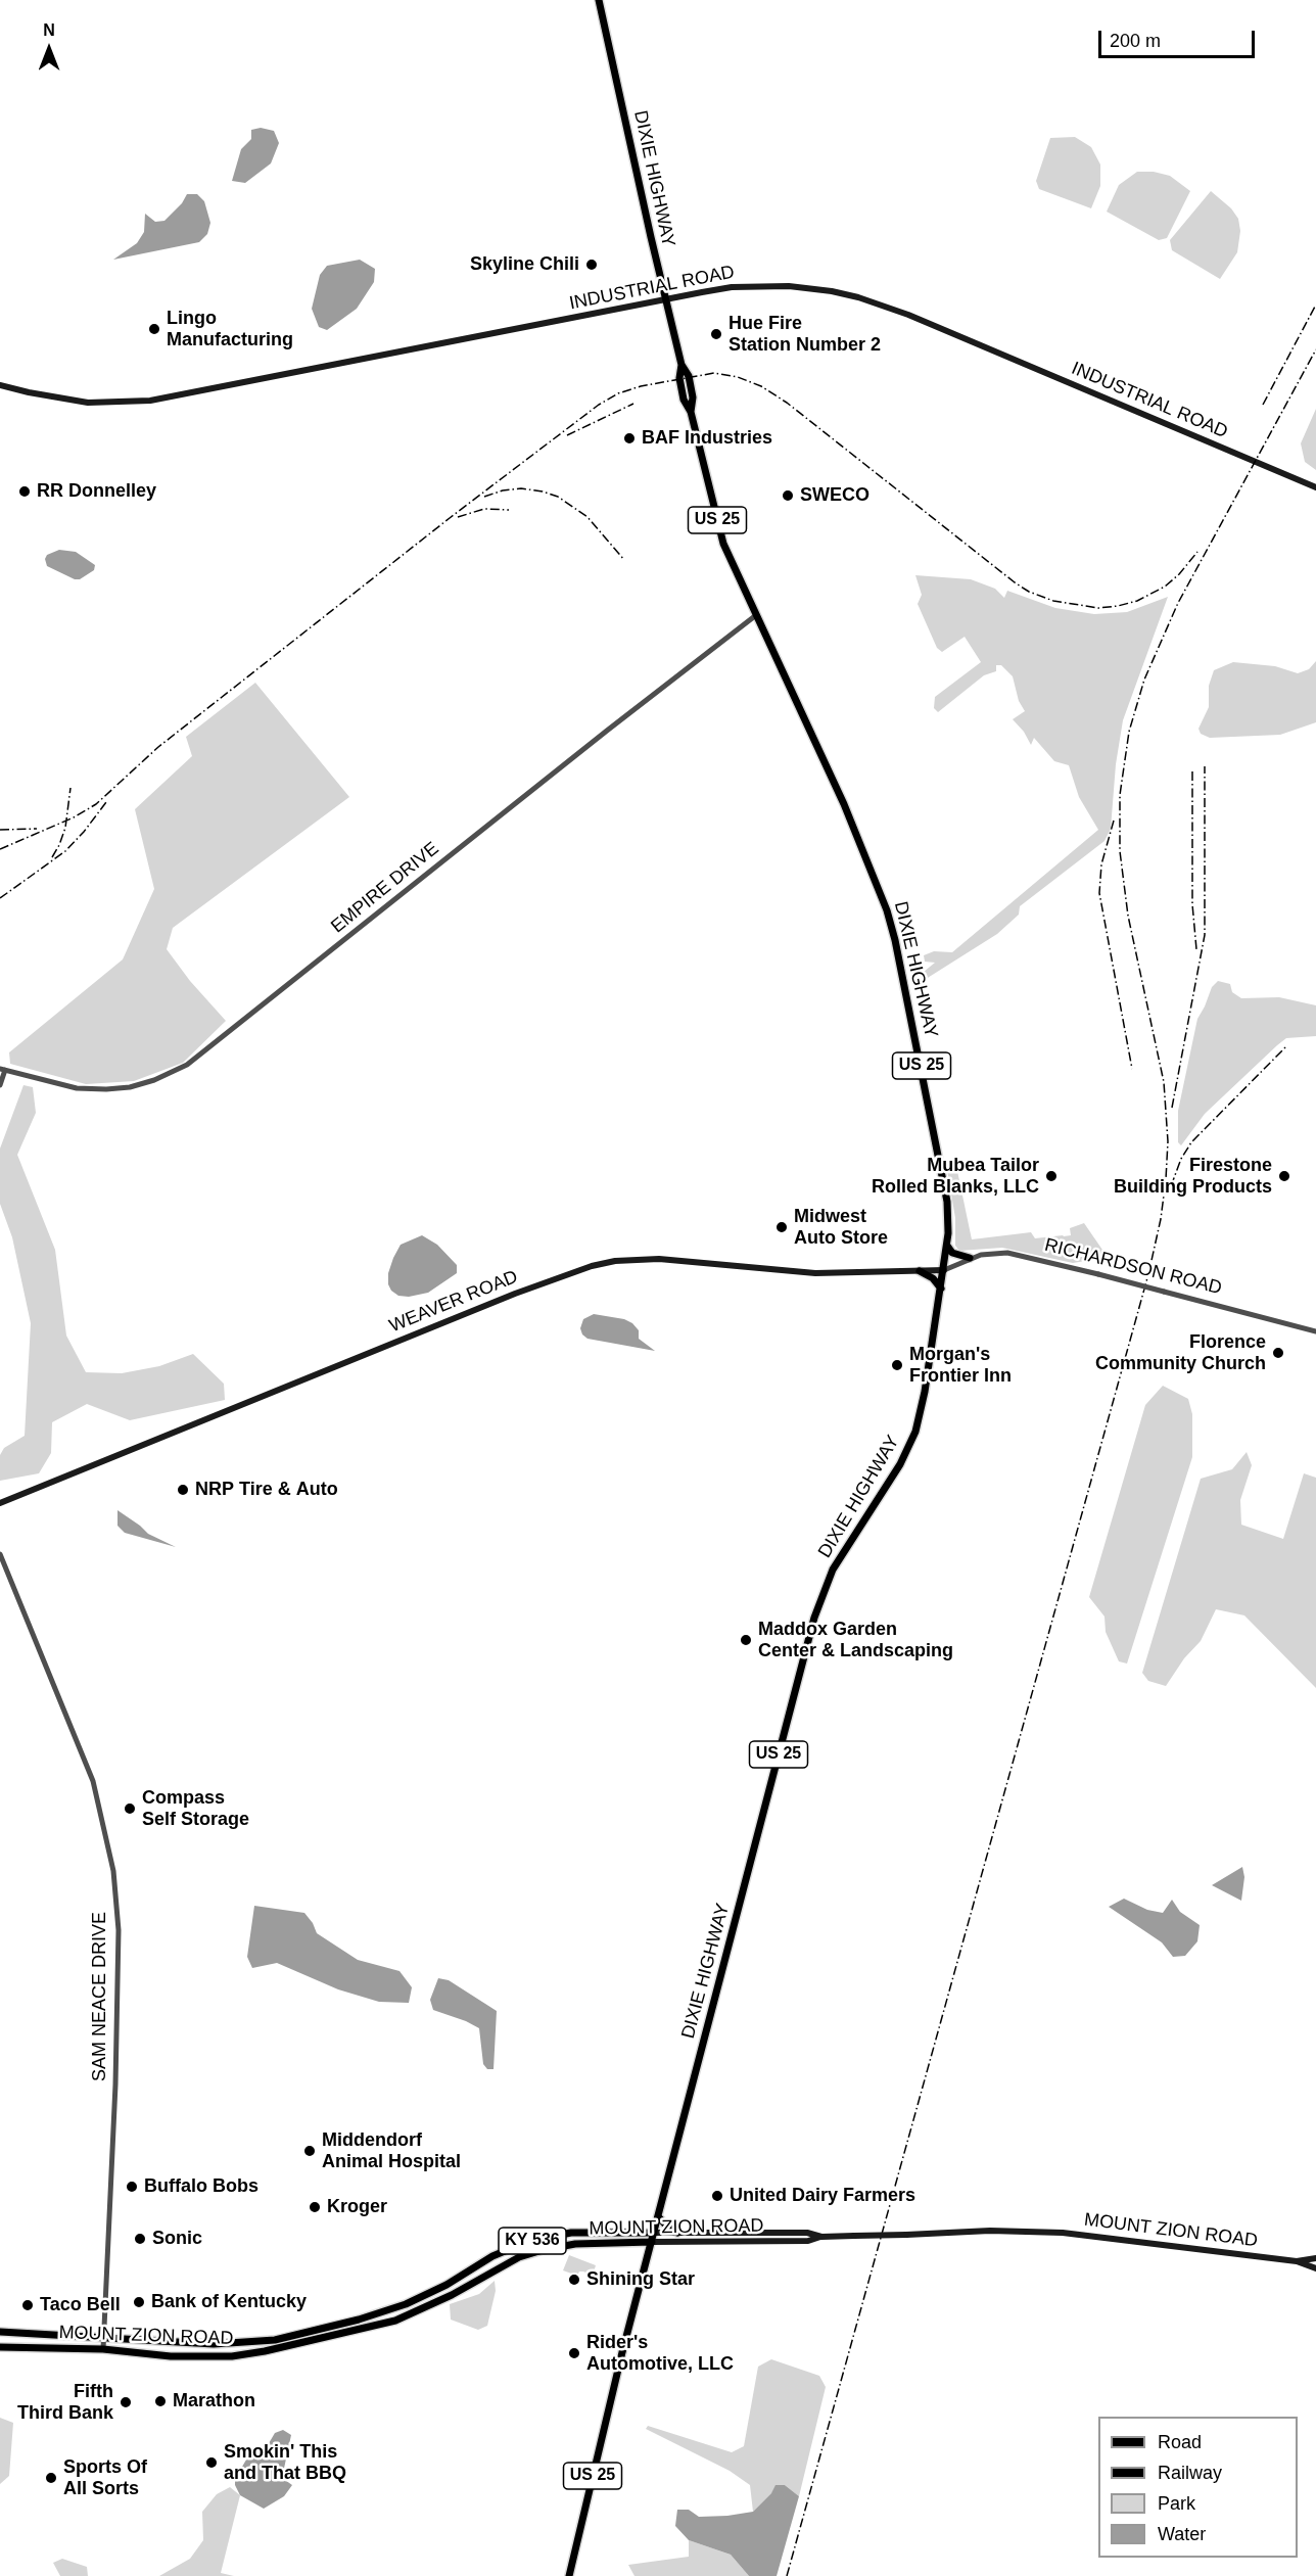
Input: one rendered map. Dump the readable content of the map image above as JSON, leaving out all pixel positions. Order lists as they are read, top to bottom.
{
  "streets": {
    "main road": [
      "DIXIE HIGHWAY",
      "INDUSTRIAL ROAD",
      "US 25",
      "WEAVER ROAD",
      "MOUNT ZION ROAD",
      "KY 536"
    ],
    "street": ["EMPIRE DRIVE", "RICHARDSON ROAD", "SAM NEACE DRIVE"]
  },
  "crossings": [
    ["DIXIE HIGHWAY", "INDUSTRIAL ROAD"],
    ["DIXIE HIGHWAY", "EMPIRE DRIVE"],
    ["DIXIE HIGHWAY", "RICHARDSON ROAD"],
    ["DIXIE HIGHWAY", "WEAVER ROAD"],
    ["DIXIE HIGHWAY", "MOUNT ZION ROAD"],
    ["RICHARDSON ROAD", "WEAVER ROAD"],
    ["SAM NEACE DRIVE", "MOUNT ZION ROAD"],
    ["SAM NEACE DRIVE", "KY 536"],
    ["MOUNT ZION ROAD", "KY 536"]
  ],
  "places": [
    "Skyline Chili",
    "Lingo Manufacturing",
    "Hue Fire Station Number 2",
    "BAF Industries",
    "RR Donnelley",
    "SWECO",
    "Mubea Tailor Rolled Blanks, LLC",
    "Firestone Building Products",
    "Midwest Auto Store",
    "Florence Community Church",
    "Morgan's Frontier Inn",
    "NRP Tire & Auto",
    "Maddox Garden Center & Landscaping",
    "Compass Self Storage",
    "Middendorf Animal Hospital",
    "Buffalo Bobs",
    "United Dairy Farmers",
    "Kroger",
    "Sonic",
    "Shining Star",
    "Bank of Kentucky",
    "Taco Bell",
    "Rider's Automotive, LLC",
    "Marathon",
    "Fifth Third Bank",
    "Smokin' This and That BBQ",
    "Sports Of All Sorts"
  ],
  "legend": [
    "Road",
    "Railway",
    "Park",
    "Water"
  ],
  "scale_bar": "200 m",
  "north": "top"
}
